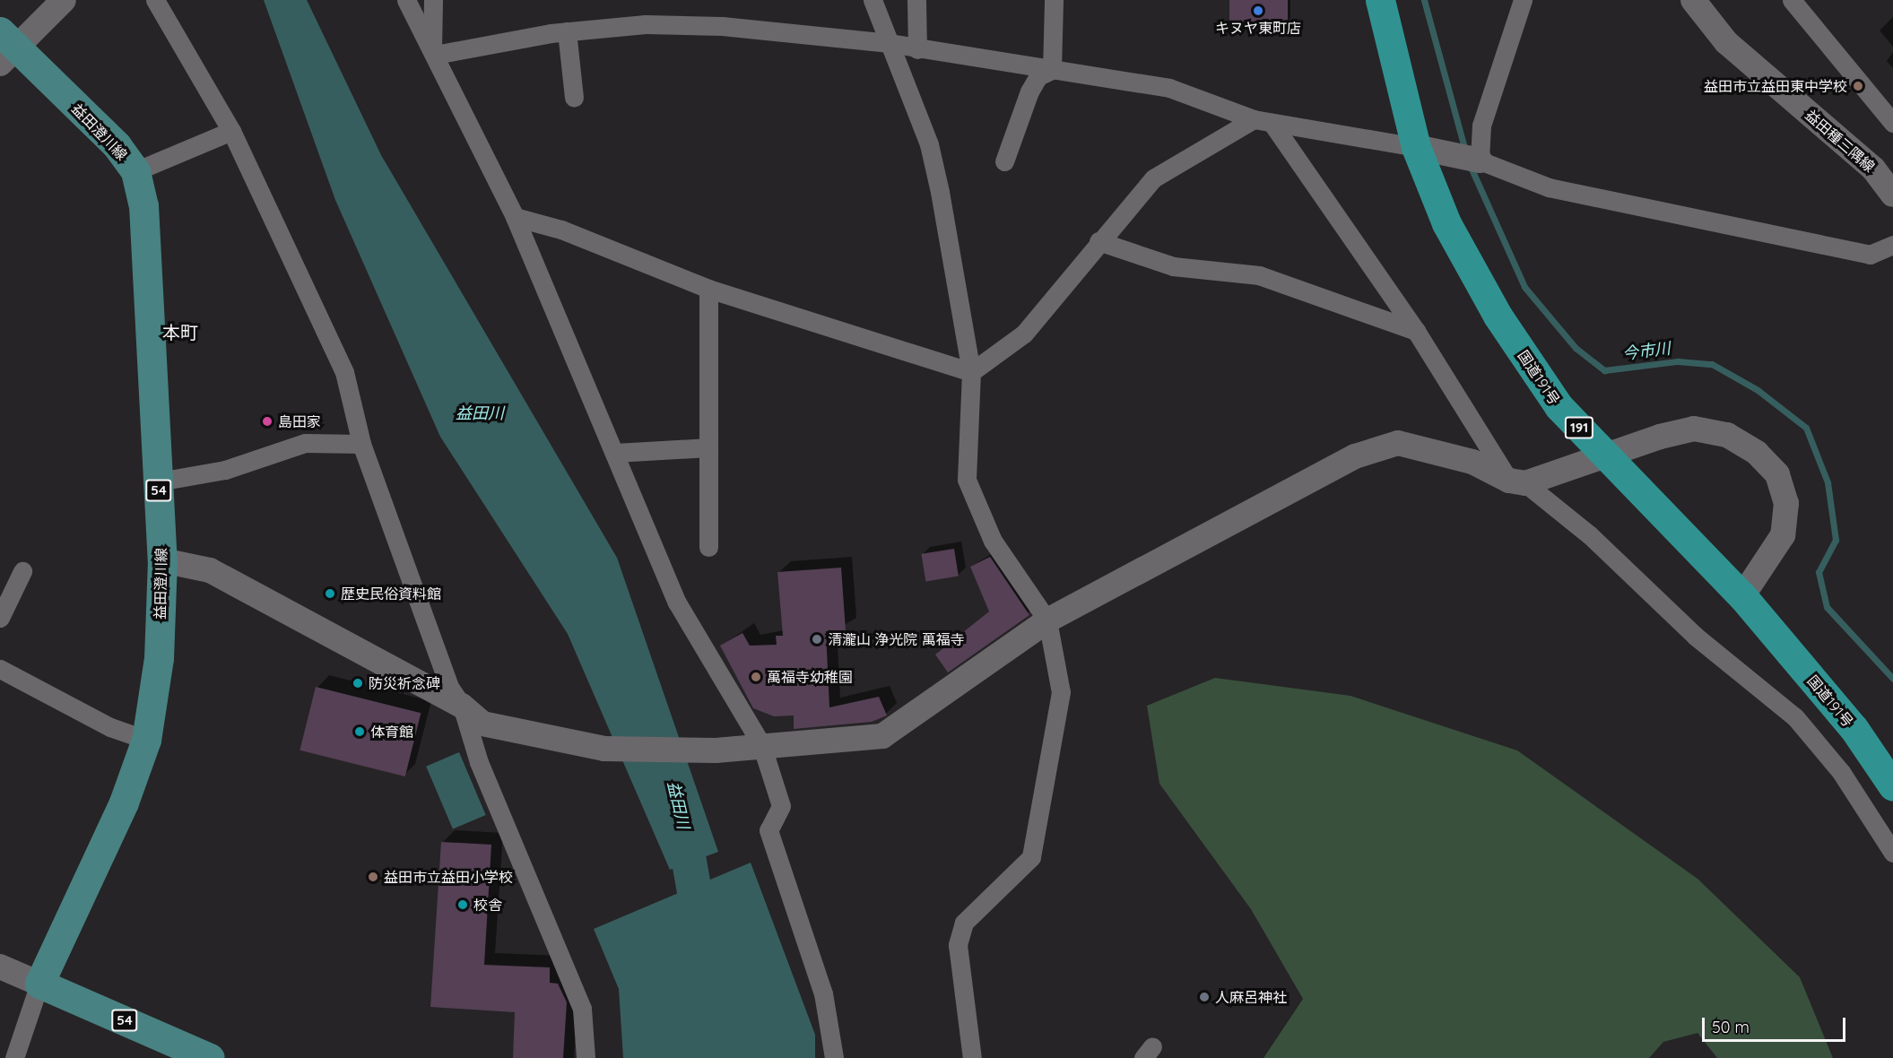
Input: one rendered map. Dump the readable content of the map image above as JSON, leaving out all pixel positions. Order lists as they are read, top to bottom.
{
  "streets": {
    "highway": ["国道191号", "191"],
    "main road": ["益田澄川線", "54"],
    "street": ["益田種三隅線"]
  },
  "crossings": [
    ["益田澄川線", "54"]
  ],
  "districts": ["本町"],
  "water": ["今市川", "益田川"],
  "places": [
    "キヌヤ東町店",
    "益田市立益田東中学校",
    "島田家",
    "歴史民俗資料館",
    "清瀧山 浄光院 萬福寺",
    "萬福寺幼稚園",
    "防災祈念碑",
    "体育館",
    "益田市立益田小学校",
    "校舎",
    "人麻呂神社"
  ],
  "scale_bar": "50 m"
}
